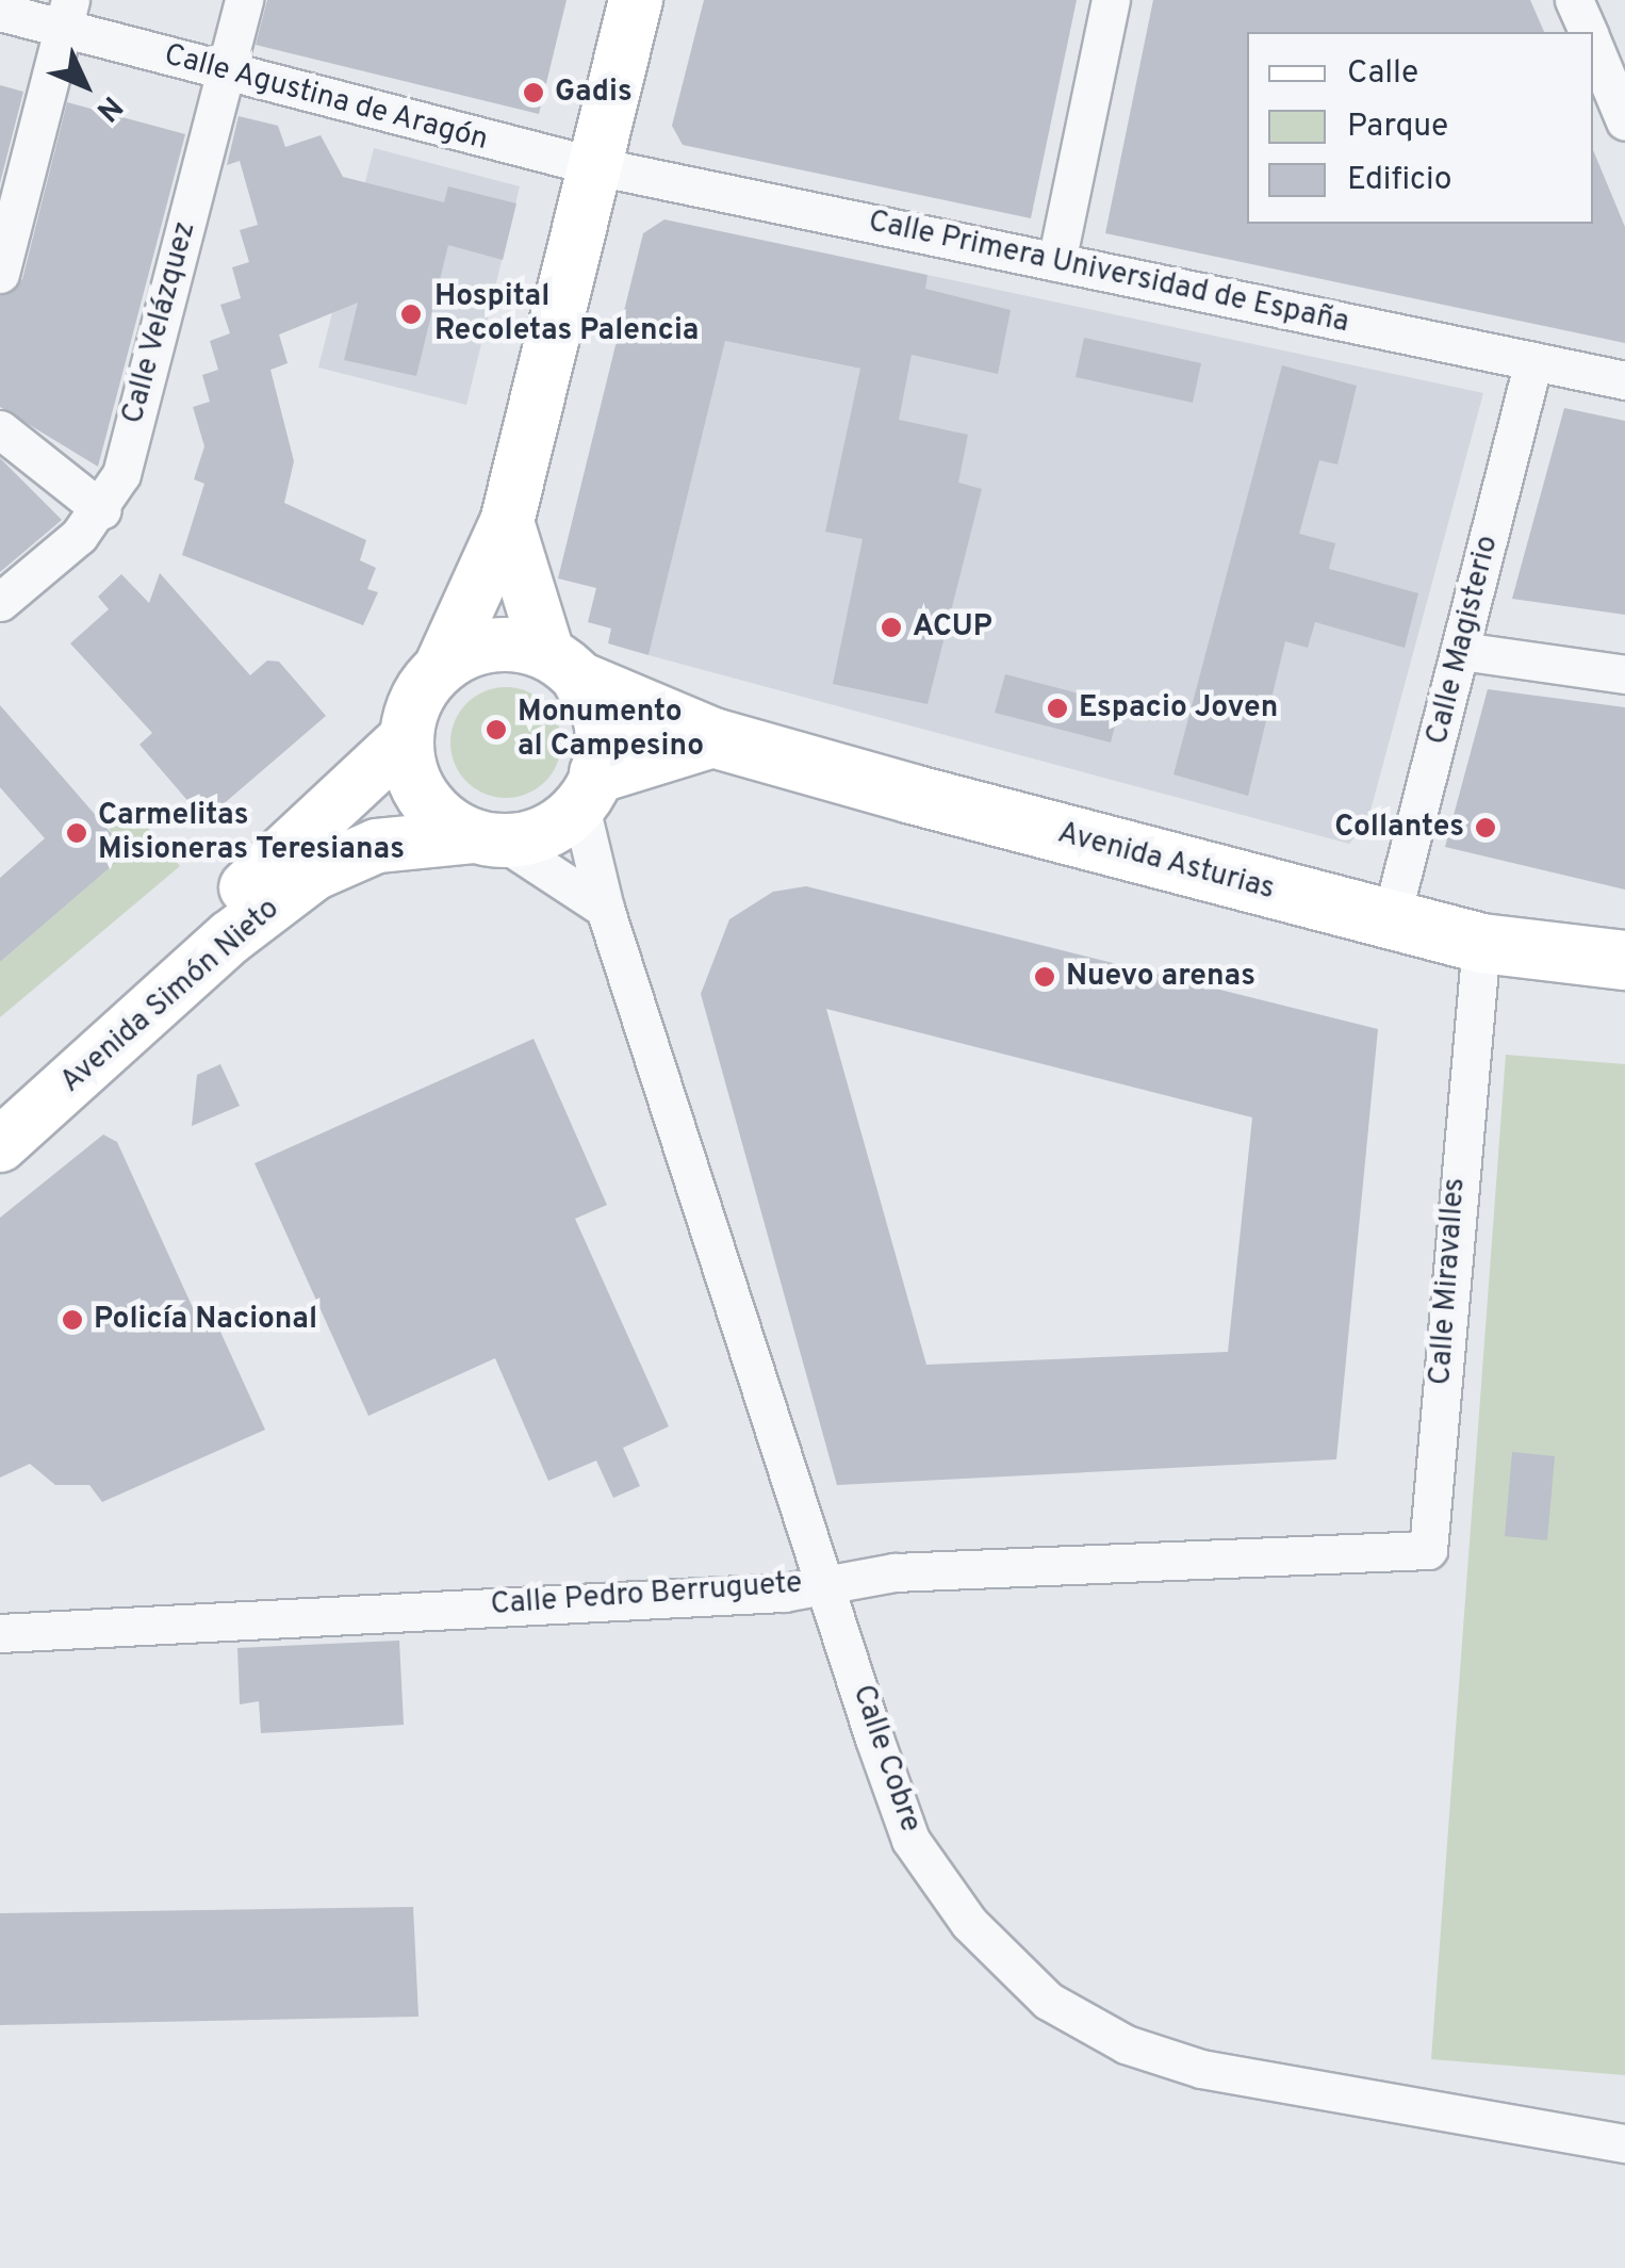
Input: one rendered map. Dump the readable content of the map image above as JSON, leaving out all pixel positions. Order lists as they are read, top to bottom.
{
  "streets": {
    "main road": ["Avenida Asturias", "Avenida Simón Nieto"],
    "street": [
      "Calle Agustina de Aragón",
      "Calle Primera Universidad de España",
      "Calle Velázquez",
      "Calle Magisterio",
      "Calle Miravalles",
      "Calle Pedro Berruguete",
      "Calle Cobre"
    ]
  },
  "crossings": [
    ["Calle Agustina de Aragón", "Calle Primera Universidad de España"],
    ["Calle Agustina de Aragón", "Calle Velázquez"],
    ["Calle Primera Universidad de España", "Calle Magisterio"],
    ["Calle Magisterio", "Avenida Asturias"],
    ["Avenida Asturias", "Avenida Simón Nieto"],
    ["Avenida Asturias", "Calle Miravalles"],
    ["Avenida Asturias", "Calle Cobre"],
    ["Avenida Simón Nieto", "Calle Cobre"],
    ["Calle Miravalles", "Calle Pedro Berruguete"],
    ["Calle Pedro Berruguete", "Calle Cobre"]
  ],
  "places": [
    "Gadis",
    "Hospital Recoletas Palencia",
    "ACUP",
    "Espacio Joven",
    "Monumento al Campesino",
    "Collantes",
    "Carmelitas Misioneras Teresianas",
    "Nuevo arenas",
    "Policía Nacional"
  ],
  "legend": ["Calle", "Parque", "Edificio"],
  "north": "bottom right"
}
